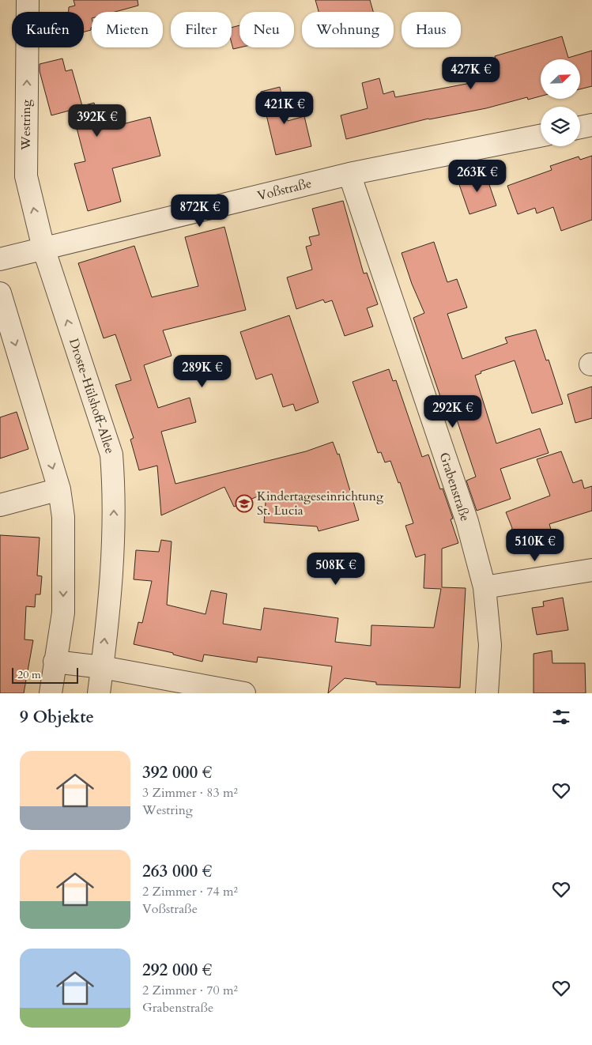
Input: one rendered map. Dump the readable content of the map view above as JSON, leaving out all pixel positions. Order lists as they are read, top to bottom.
{
  "streets": {
    "street": [
      "Westring",
      "Voßstraße",
      "Droste-Hülshoff-Allee",
      "Grabenstraße"
    ]
  },
  "crossings": [
    ["Westring", "Voßstraße"],
    ["Westring", "Droste-Hülshoff-Allee"],
    ["Voßstraße", "Droste-Hülshoff-Allee"],
    ["Voßstraße", "Grabenstraße"]
  ],
  "one_way": ["Westring"],
  "places": {
    "school or university": ["Kindertageseinrichtung St. Lucia"]
  },
  "scale_bar": "20 m",
  "north": "top right",
  "page": {
    "chip": [
      "Kaufen",
      "Mieten",
      "Filter",
      "Neu",
      "Wohnung",
      "Haus"
    ],
    "price": [
      "427K €",
      "421K €",
      "392K €",
      "263K €",
      "872K €",
      "289K €",
      "292K €",
      "510K €",
      "508K €"
    ],
    "scale": "20 m",
    "heading": "9 Objekte",
    "list": [
      {
        "name": "392 000 €",
        "note": "3 Zimmer · 83 m² · Westring"
      },
      {
        "name": "263 000 €",
        "note": "2 Zimmer · 74 m² · Voßstraße"
      },
      {
        "name": "292 000 €",
        "note": "2 Zimmer · 70 m² · Grabenstraße"
      }
    ]
  }
}
